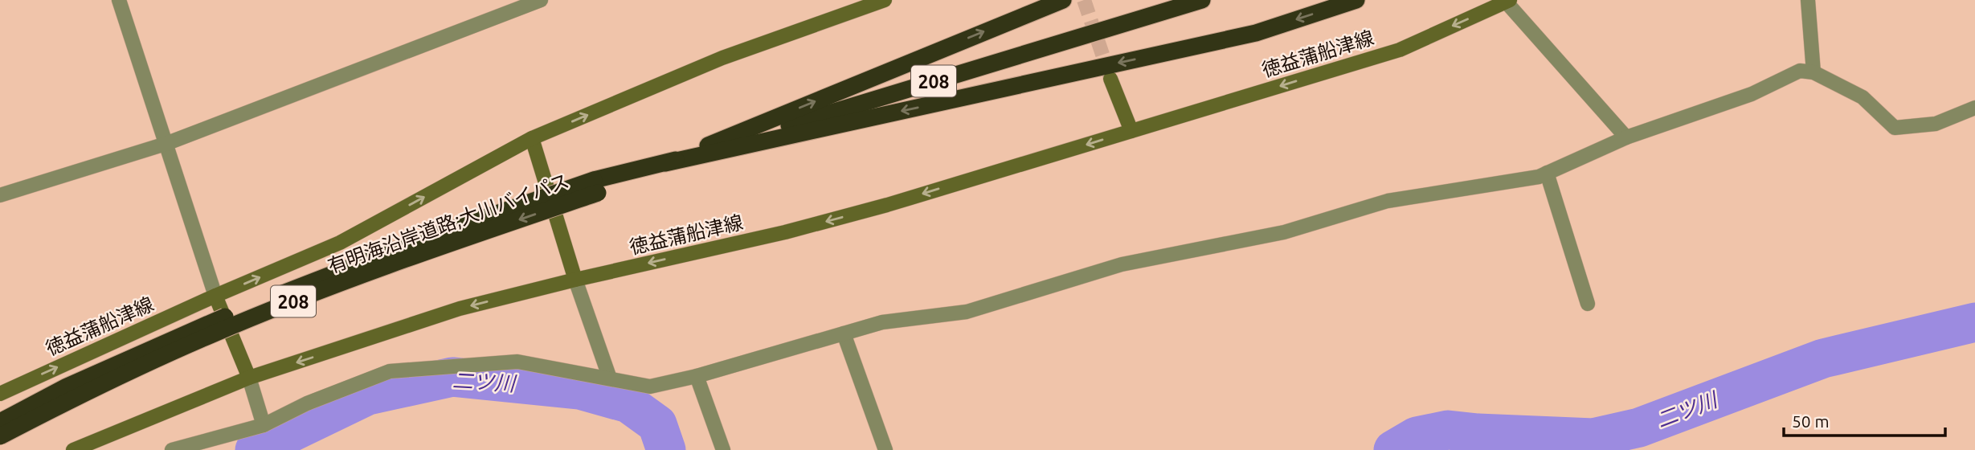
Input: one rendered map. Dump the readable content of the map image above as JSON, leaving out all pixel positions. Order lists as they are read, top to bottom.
{
  "streets": {
    "highway": ["208", "有明海沿岸道路;大川バイパス"],
    "main road": ["徳益蒲船津線"]
  },
  "water": ["二ツ川"],
  "scale_bar": "50 m"
}
